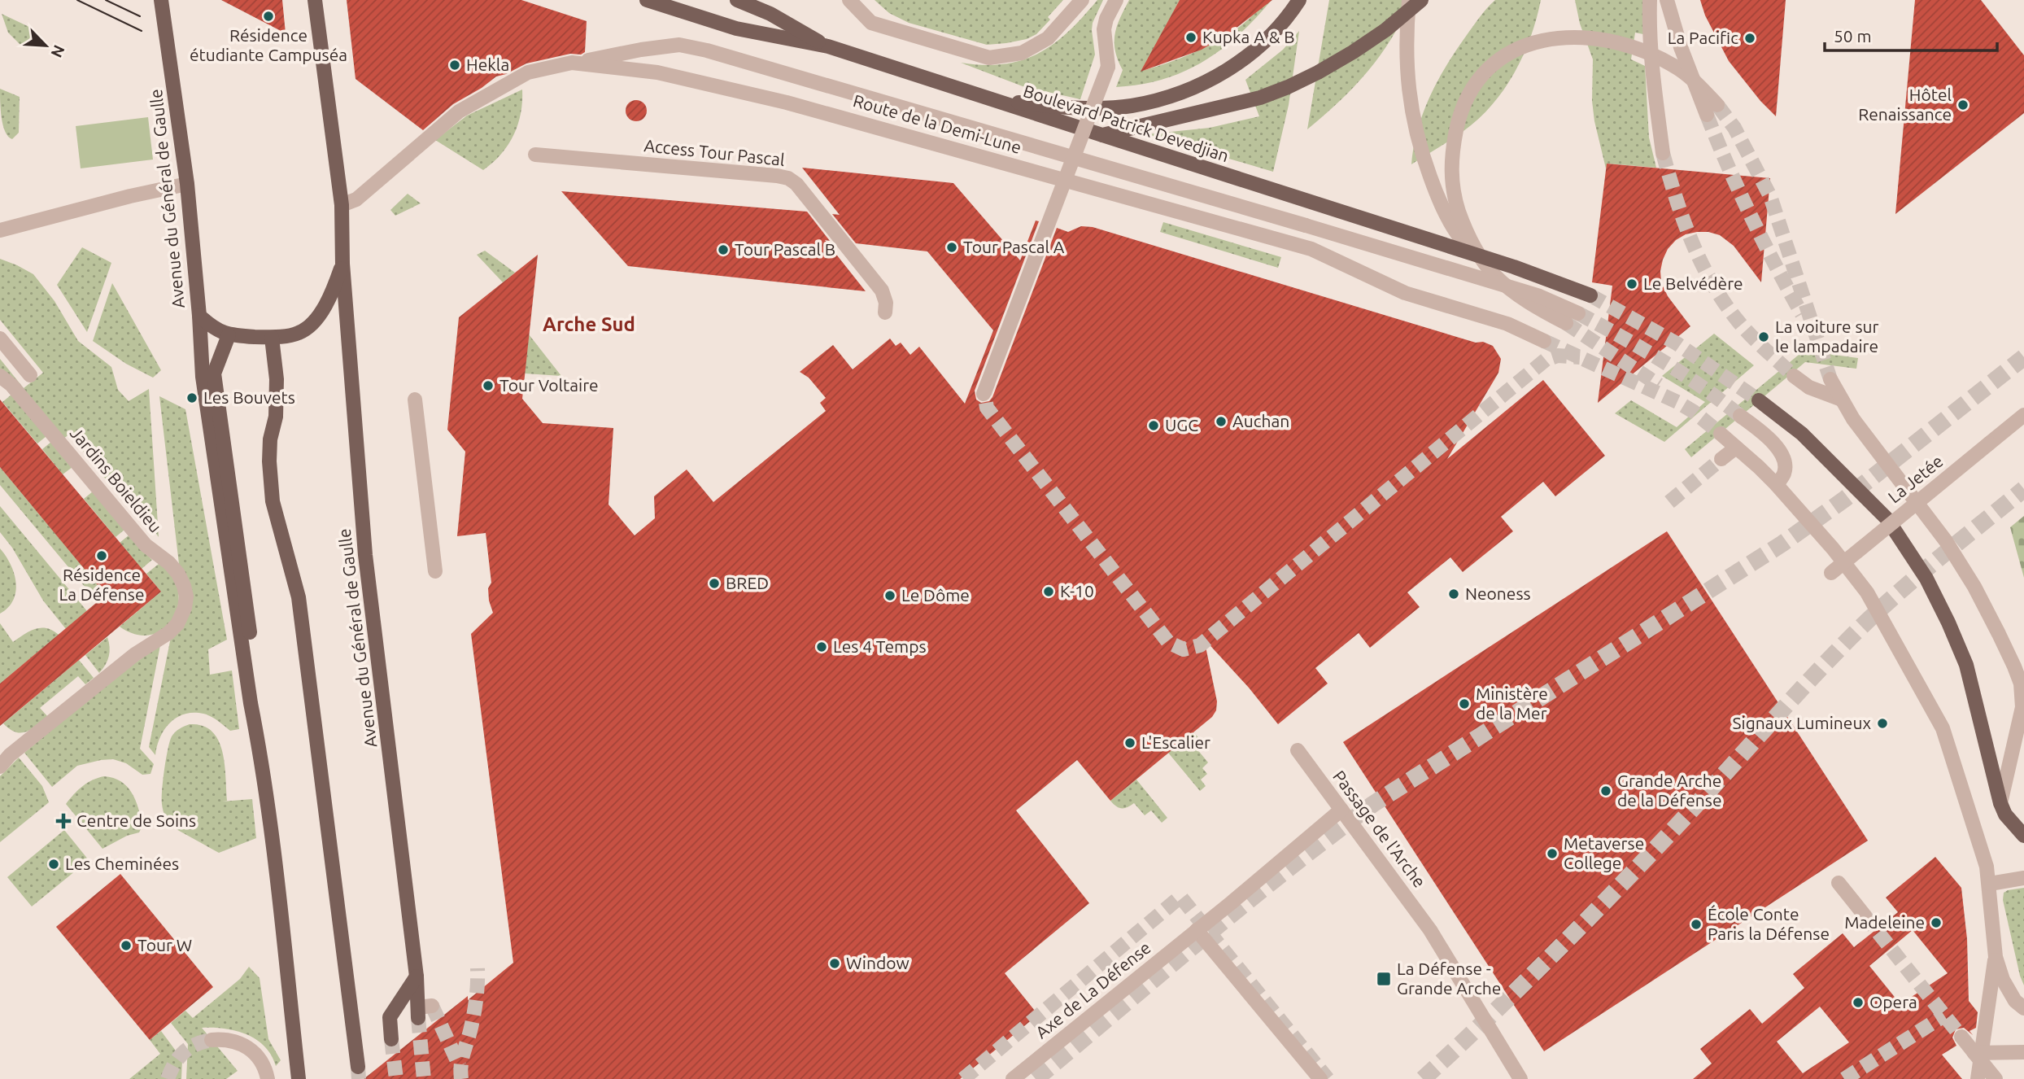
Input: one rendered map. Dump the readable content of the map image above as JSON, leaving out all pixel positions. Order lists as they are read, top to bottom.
{
  "streets": {
    "main road": ["Boulevard Patrick Devedjian", "Avenue du Général de Gaulle"],
    "street": [
      "Route de la Demi-Lune",
      "Access Tour Pascal",
      "La Jetée",
      "Jardins Boieldieu",
      "Passage de l'Arche",
      "Axe de La Défense"
    ]
  },
  "crossings": [
    ["Route de la Demi-Lune", "Avenue du Général de Gaulle"],
    ["Passage de l'Arche", "Axe de La Défense"]
  ],
  "districts": ["Arche Sud"],
  "places": {
    "other": [
      "Résidence étudiante Campuséa",
      "Kupka A & B",
      "La Pacific",
      "Hekla",
      "Hôtel Renaissance",
      "Tour Pascal A",
      "Tour Pascal B",
      "Le Belvédère",
      "La voiture sur le lampadaire",
      "Tour Voltaire",
      "Les Bouvets",
      "Auchan",
      "UGC",
      "Résidence La Défense",
      "BRED",
      "K-10",
      "Neoness",
      "Le Dôme",
      "Les 4 Temps",
      "Ministère de la Mer",
      "Signaux Lumineux",
      "L'Escalier",
      "Grande Arche de la Défense",
      "Metaverse College",
      "Les Cheminées",
      "Madeleine",
      "École Conte Paris la Défense",
      "Tour W",
      "Window",
      "Opera"
    ],
    "health": ["Centre de Soins"],
    "transit": ["La Défense - Grande Arche"]
  },
  "scale_bar": "50 m",
  "north": "bottom right"
}
